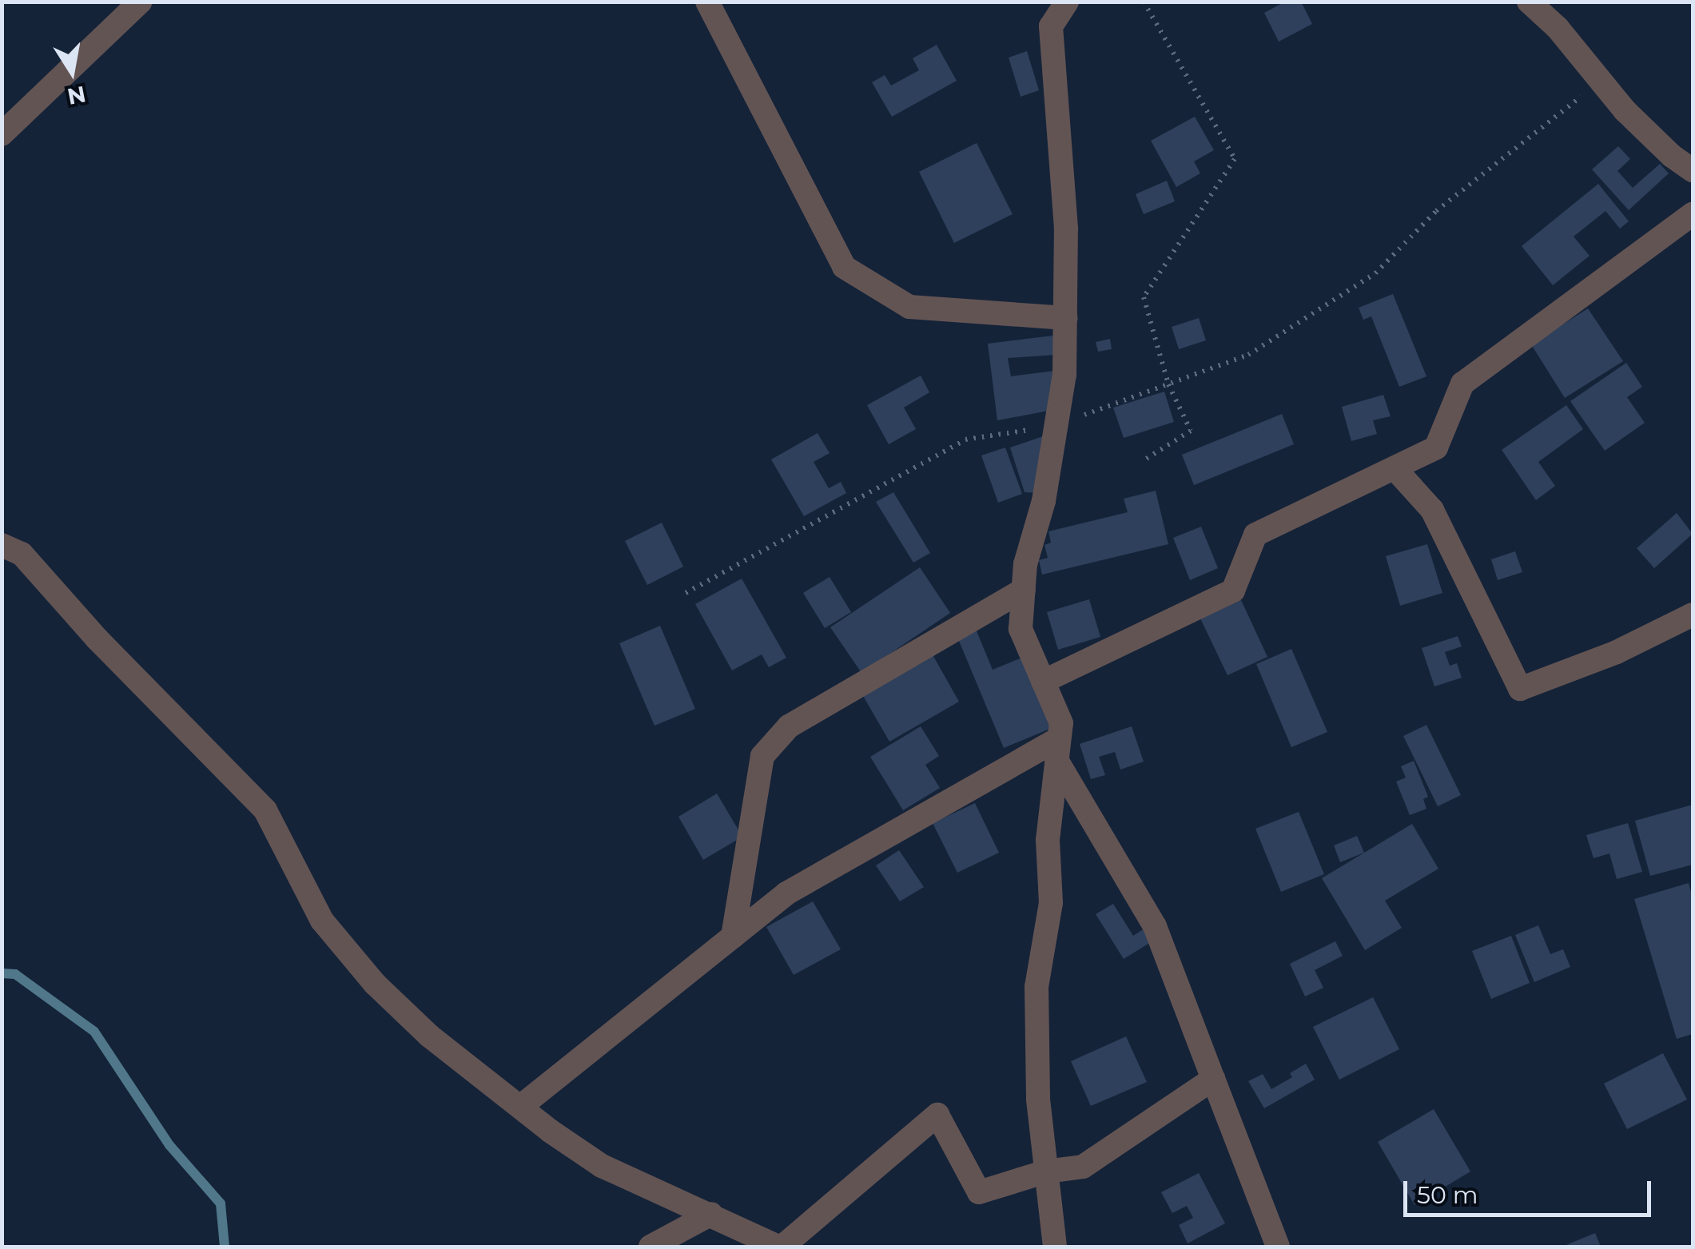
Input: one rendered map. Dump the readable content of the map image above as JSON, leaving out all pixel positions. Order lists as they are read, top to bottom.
{
  "scale_bar": "50 m",
  "north": "bottom"
}
